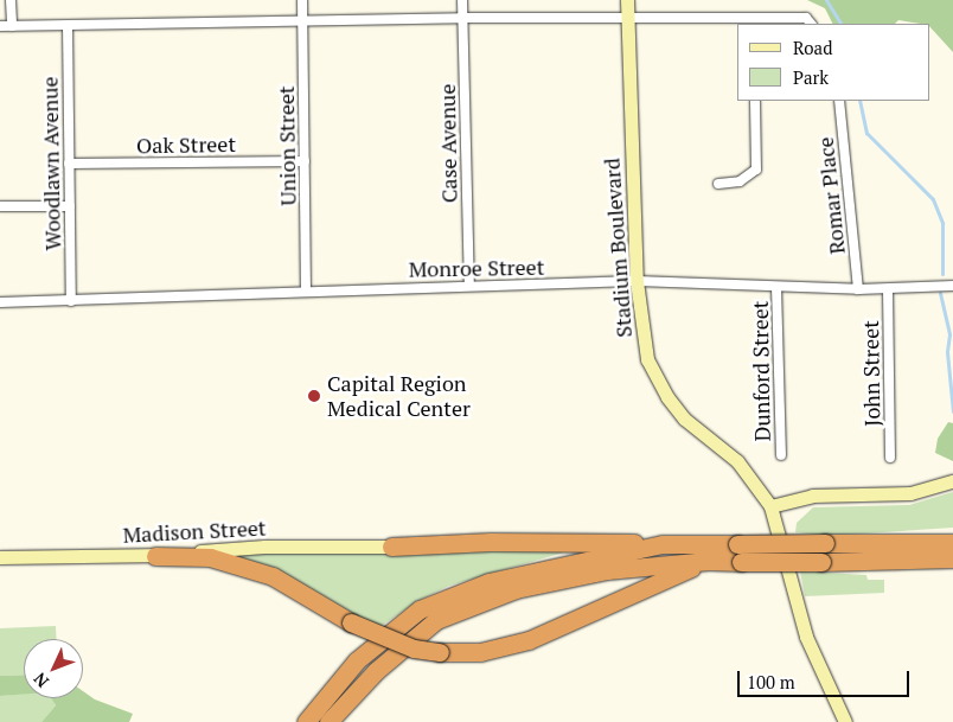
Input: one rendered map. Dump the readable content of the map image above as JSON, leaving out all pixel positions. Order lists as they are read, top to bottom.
{
  "streets": {
    "main road": ["Stadium Boulevard", "Madison Street"],
    "street": [
      "Case Avenue",
      "Oak Street",
      "Union Street",
      "Woodlawn Avenue",
      "Romar Place",
      "Monroe Street",
      "Dunford Street",
      "John Street"
    ]
  },
  "crossings": [
    ["Case Avenue", "Monroe Street"],
    ["Oak Street", "Union Street"],
    ["Oak Street", "Woodlawn Avenue"],
    ["Union Street", "Monroe Street"],
    ["Woodlawn Avenue", "Monroe Street"],
    ["Romar Place", "Monroe Street"],
    ["Stadium Boulevard", "Monroe Street"],
    ["Monroe Street", "Dunford Street"],
    ["Monroe Street", "John Street"]
  ],
  "places": ["Capital Region Medical Center"],
  "legend": ["Road", "Park"],
  "scale_bar": "100 m",
  "north": "bottom left"
}
